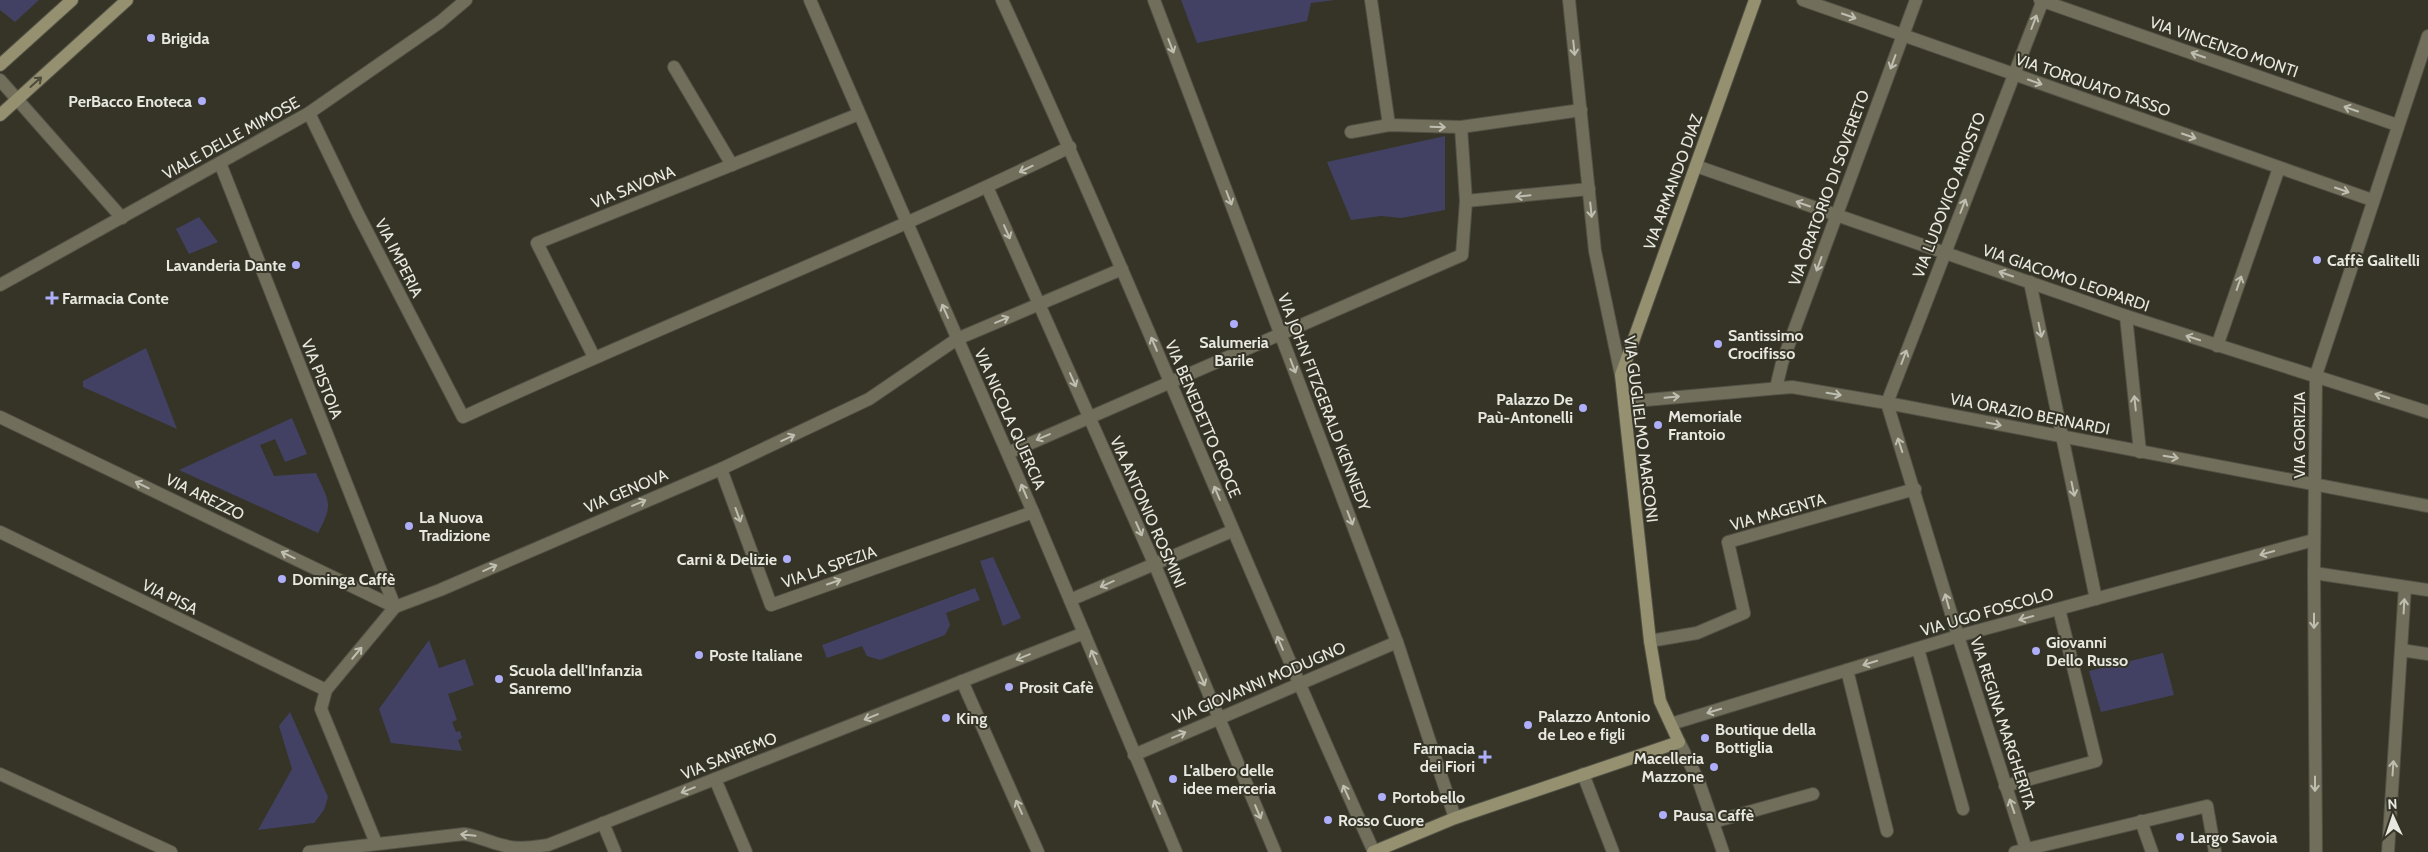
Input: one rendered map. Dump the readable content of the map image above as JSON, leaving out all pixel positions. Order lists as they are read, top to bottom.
{
  "streets": {
    "street": [
      "VIA VINCENZO MONTI",
      "VIA TORQUATO TASSO",
      "VIALE DELLE MIMOSE",
      "VIA ARMANDO DIAZ",
      "VIA SAVONA",
      "VIA ORATORIO DI SOVERETO",
      "VIA LUDOVICO ARIOSTO",
      "VIA IMPERIA",
      "VIA GIACOMO LEOPARDI",
      "VIA PISTOIA",
      "VIA JOHN FITZGERALD KENNEDY",
      "VIA ORAZIO BERNARDI",
      "VIA NICOLA QUERCIA",
      "VIA BENEDETTO CROCE",
      "VIA GUGLIELMO MARCONI",
      "VIA GORIZIA",
      "VIA GENOVA",
      "VIA AREZZO",
      "VIA ANTONIO ROSMINI",
      "VIA MAGENTA",
      "VIA LA SPEZIA",
      "VIA PISA",
      "VIA UGO FOSCOLO",
      "VIA GIOVANNI MODUGNO",
      "VIA REGINA MARGHERITA",
      "VIA SANREMO"
    ]
  },
  "crossings": [
    ["VIA VINCENZO MONTI", "VIA LUDOVICO ARIOSTO"],
    ["VIA VINCENZO MONTI", "VIA GORIZIA"],
    ["VIA TORQUATO TASSO", "VIA ORATORIO DI SOVERETO"],
    ["VIA TORQUATO TASSO", "VIA LUDOVICO ARIOSTO"],
    ["VIA TORQUATO TASSO", "VIA GORIZIA"],
    ["VIALE DELLE MIMOSE", "VIA IMPERIA"],
    ["VIALE DELLE MIMOSE", "VIA PISTOIA"],
    ["VIA ARMANDO DIAZ", "VIA GIACOMO LEOPARDI"],
    ["VIA ARMANDO DIAZ", "VIA GUGLIELMO MARCONI"],
    ["VIA SAVONA", "VIA IMPERIA"],
    ["VIA SAVONA", "VIA NICOLA QUERCIA"],
    ["VIA ORATORIO DI SOVERETO", "VIA GIACOMO LEOPARDI"],
    ["VIA ORATORIO DI SOVERETO", "VIA ORAZIO BERNARDI"],
    ["VIA LUDOVICO ARIOSTO", "VIA GIACOMO LEOPARDI"],
    ["VIA LUDOVICO ARIOSTO", "VIA ORAZIO BERNARDI"],
    ["VIA LUDOVICO ARIOSTO", "VIA REGINA MARGHERITA"],
    ["VIA GIACOMO LEOPARDI", "VIA GORIZIA"],
    ["VIA PISTOIA", "VIA GENOVA"],
    ["VIA PISTOIA", "VIA AREZZO"],
    ["VIA JOHN FITZGERALD KENNEDY", "VIA GIOVANNI MODUGNO"],
    ["VIA ORAZIO BERNARDI", "VIA GUGLIELMO MARCONI"],
    ["VIA ORAZIO BERNARDI", "VIA GORIZIA"],
    ["VIA ORAZIO BERNARDI", "VIA REGINA MARGHERITA"],
    ["VIA NICOLA QUERCIA", "VIA GENOVA"],
    ["VIA NICOLA QUERCIA", "VIA LA SPEZIA"],
    ["VIA NICOLA QUERCIA", "VIA GIOVANNI MODUGNO"],
    ["VIA NICOLA QUERCIA", "VIA SANREMO"],
    ["VIA BENEDETTO CROCE", "VIA GENOVA"],
    ["VIA BENEDETTO CROCE", "VIA GIOVANNI MODUGNO"],
    ["VIA GUGLIELMO MARCONI", "VIA MAGENTA"],
    ["VIA GUGLIELMO MARCONI", "VIA UGO FOSCOLO"],
    ["VIA GORIZIA", "VIA UGO FOSCOLO"],
    ["VIA GENOVA", "VIA AREZZO"],
    ["VIA GENOVA", "VIA ANTONIO ROSMINI"],
    ["VIA GENOVA", "VIA LA SPEZIA"],
    ["VIA GENOVA", "VIA PISA"],
    ["VIA ANTONIO ROSMINI", "VIA GIOVANNI MODUGNO"],
    ["VIA MAGENTA", "VIA REGINA MARGHERITA"],
    ["VIA UGO FOSCOLO", "VIA REGINA MARGHERITA"]
  ],
  "one_way": [
    "VIA VINCENZO MONTI",
    "VIA TORQUATO TASSO",
    "VIA ORATORIO DI SOVERETO",
    "VIA LUDOVICO ARIOSTO",
    "VIA GIACOMO LEOPARDI",
    "VIA JOHN FITZGERALD KENNEDY",
    "VIA ORAZIO BERNARDI",
    "VIA NICOLA QUERCIA",
    "VIA BENEDETTO CROCE",
    "VIA GENOVA",
    "VIA AREZZO",
    "VIA ANTONIO ROSMINI",
    "VIA UGO FOSCOLO",
    "VIA REGINA MARGHERITA",
    "VIA SANREMO"
  ],
  "places": {
    "other": [
      "Brigida",
      "PerBacco Enoteca",
      "Caffè Galitelli",
      "Lavanderia Dante",
      "Salumeria Barile",
      "Santissimo Crocifisso",
      "Palazzo De Paù-Antonelli",
      "Memoriale Frantoio",
      "La Nuova Tradizione",
      "Carni & Delizie",
      "Dominga Caffè",
      "Giovanni Dello Russo",
      "Poste Italiane",
      "Scuola dell'Infanzia Sanremo",
      "Prosit Cafè",
      "King",
      "Palazzo Antonio de Leo e figli",
      "Boutique della Bottiglia",
      "Macelleria Mazzone",
      "L'albero delle idee merceria",
      "Portobello",
      "Pausa Caffè",
      "Rosso Cuore",
      "Largo Savoia"
    ],
    "health": ["Farmacia Conte", "Farmacia dei Fiori"]
  },
  "north": "top"
}
